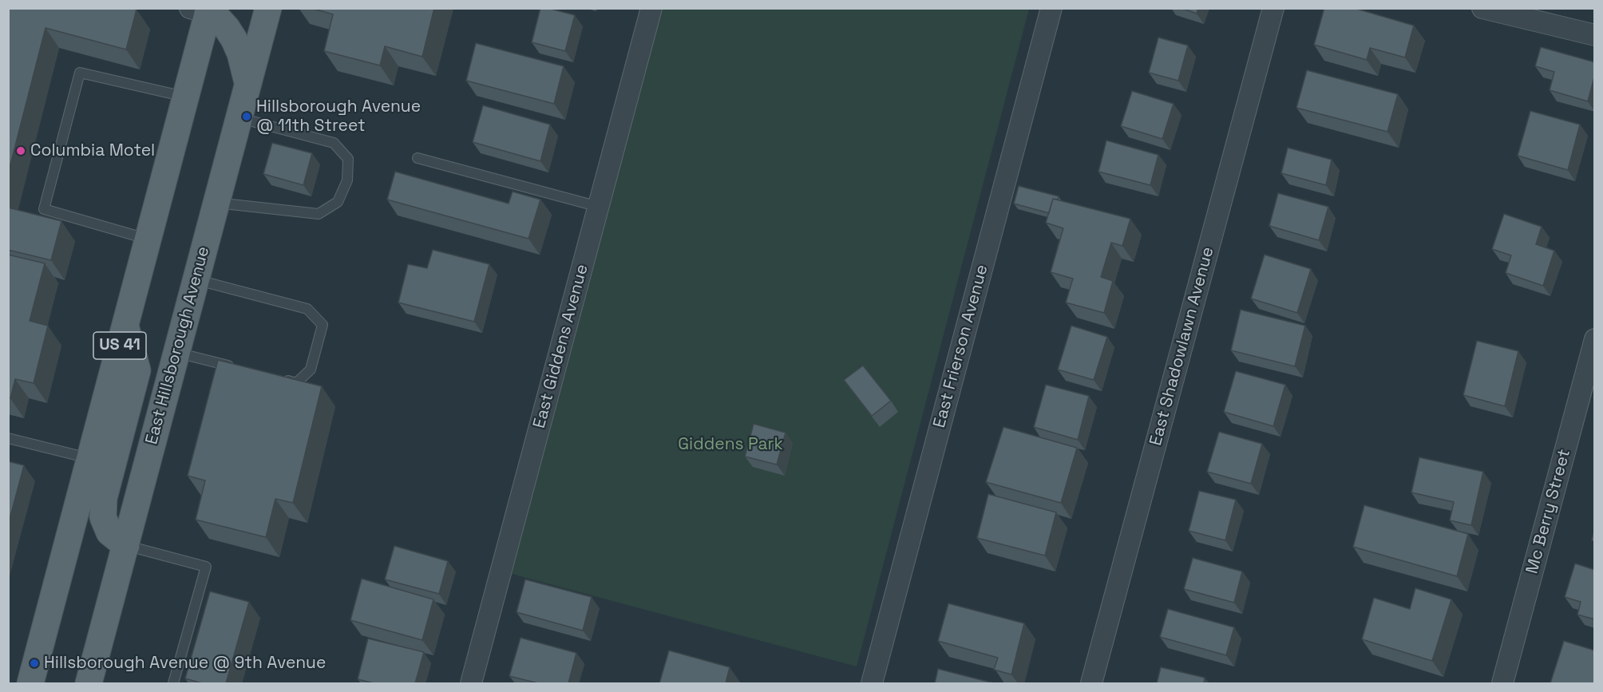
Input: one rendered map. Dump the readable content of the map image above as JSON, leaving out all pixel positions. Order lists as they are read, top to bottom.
{
  "streets": {
    "main road": ["US 41", "East Hillsborough Avenue"],
    "street": [
      "East Giddens Avenue",
      "East Frierson Avenue",
      "East Shadowlawn Avenue",
      "Mc Berry Street"
    ]
  },
  "parks": ["Giddens Park"],
  "places": ["Hillsborough Avenue @ 11th Street", "Columbia Motel", "Hillsborough Avenue @ 9th Avenue"]
}
